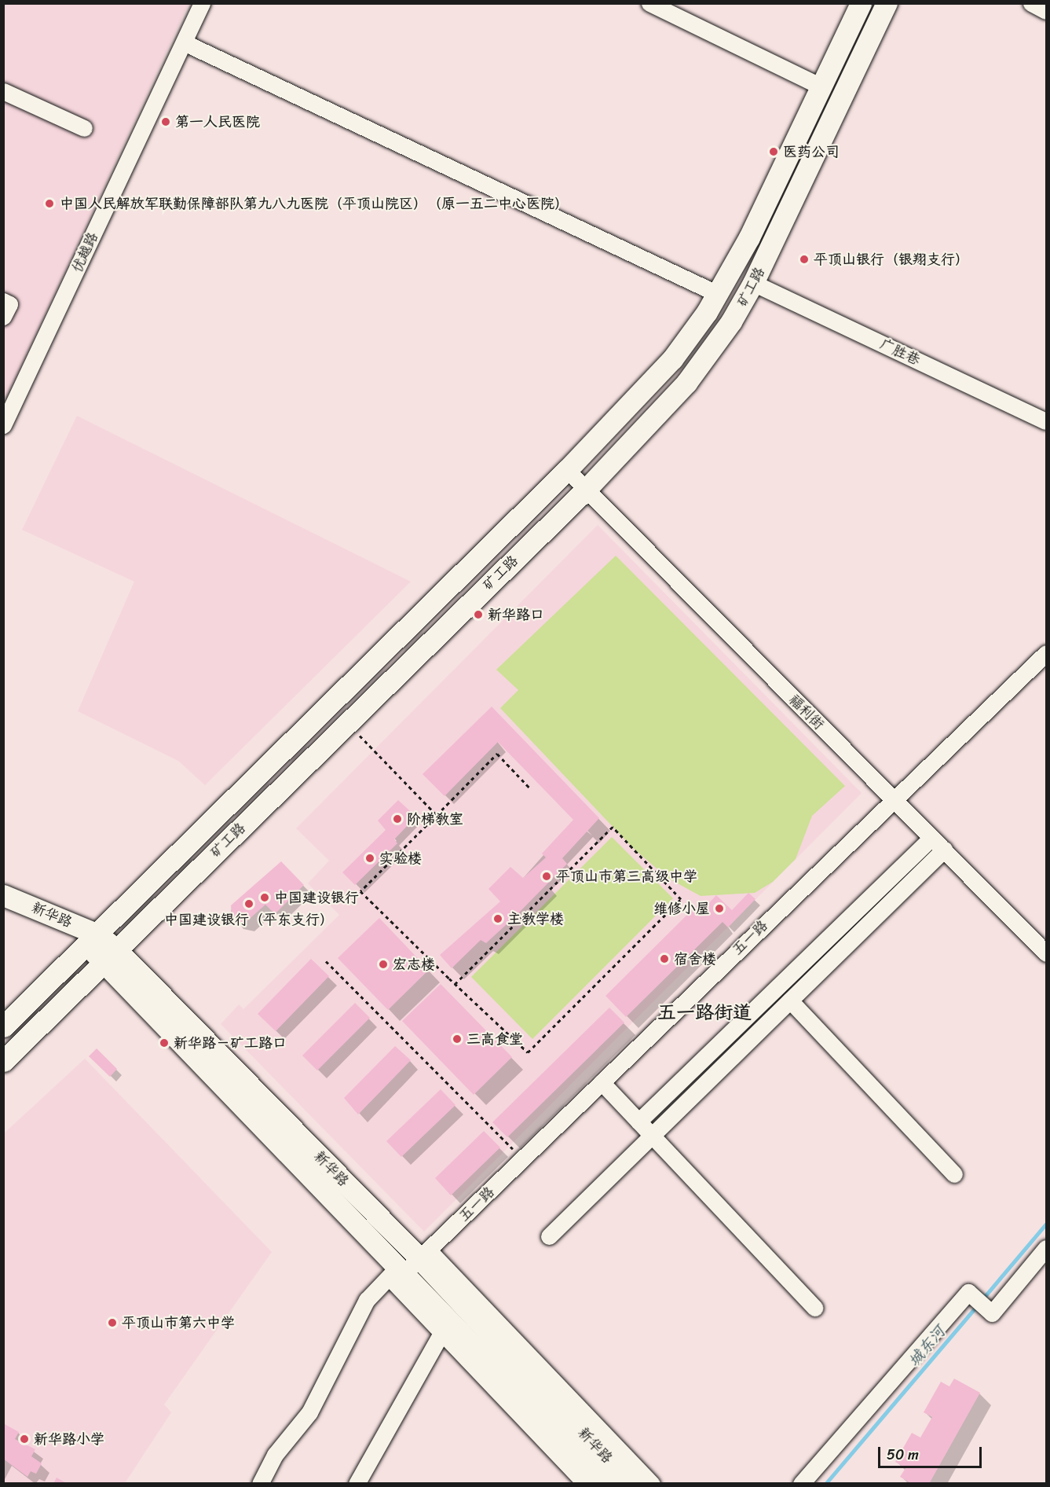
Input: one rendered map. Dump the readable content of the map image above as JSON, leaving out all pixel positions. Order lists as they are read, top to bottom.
{
  "streets": {
    "main road": ["矿工路", "新华路"],
    "street": [
      "优越路",
      "广胜巷",
      "福利街",
      "五一路"
    ]
  },
  "crossings": [
    ["矿工路", "广胜巷"],
    ["矿工路", "福利街"],
    ["矿工路", "新华路"],
    ["福利街", "五一路"],
    ["新华路", "五一路"]
  ],
  "districts": ["五一路街道"],
  "water": ["城东河"],
  "places": [
    "第一人民医院",
    "医药公司",
    "中国人民解放军联勤保障部队第九八九医院（平顶山院区）（原一五二中心医院）",
    "平顶山银行（银翔支行）",
    "新华路口",
    "阶梯教室",
    "实验楼",
    "平顶山市第三高级中学",
    "中国建设银行",
    "中国建设银行（平东支行）",
    "维修小屋",
    "主教学楼",
    "宿舍楼",
    "宏志楼",
    "三高食堂",
    "新华路－矿工路口",
    "平顶山市第六中学",
    "新华路小学"
  ],
  "scale_bar": "50 m"
}
